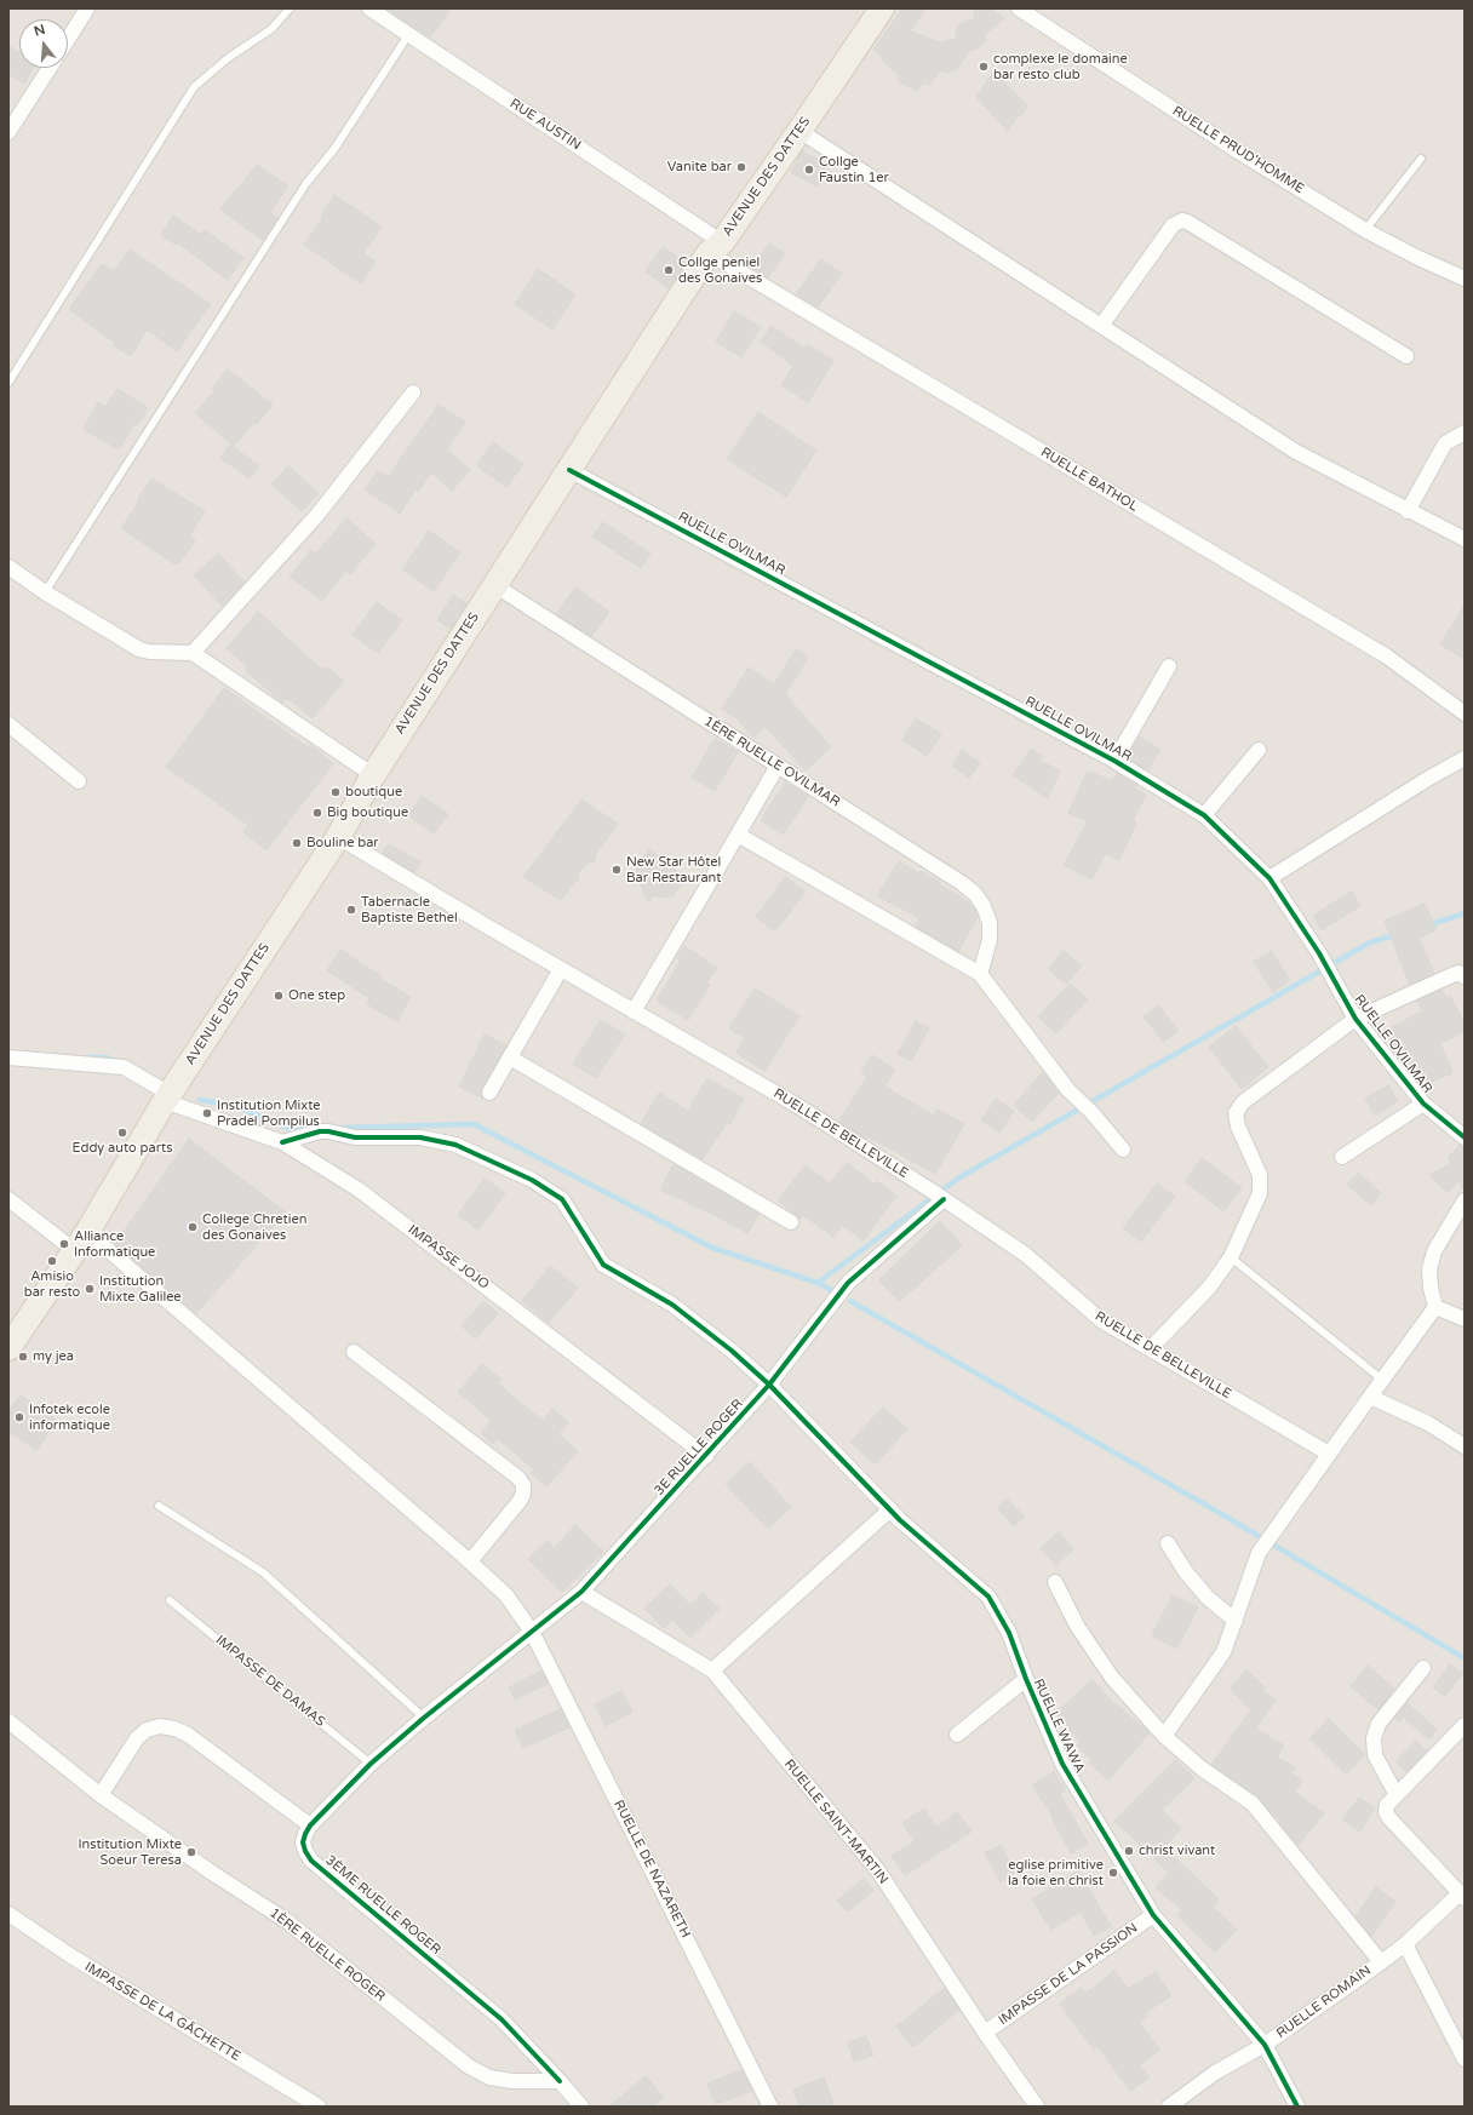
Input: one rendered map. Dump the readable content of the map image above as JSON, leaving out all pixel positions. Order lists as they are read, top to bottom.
{
  "streets": {
    "main road": ["AVENUE DES DATTES"],
    "street": [
      "RUE AUSTIN",
      "RUELLE PRUD'HOMME",
      "RUELLE BATHOL",
      "RUELLE OVILMAR",
      "1ÈRE RUELLE OVILMAR",
      "RUELLE DE BELLEVILLE",
      "IMPASSE JOJO",
      "3E RUELLE ROGER",
      "RUELLE WAWA",
      "RUELLE SAINT-MARTIN",
      "RUELLE DE NAZARETH",
      "3ÈME RUELLE ROGER",
      "1ÈRE RUELLE ROGER",
      "IMPASSE DE LA PASSION",
      "RUELLE ROMAIN",
      "IMPASSE DE LA GÂCHETTE"
    ],
    "lane": ["IMPASSE DE DAMAS"]
  },
  "crossings": [
    ["RUE AUSTIN", "AVENUE DES DATTES"],
    ["RUE AUSTIN", "RUELLE BATHOL"],
    ["AVENUE DES DATTES", "RUELLE BATHOL"],
    ["AVENUE DES DATTES", "RUELLE OVILMAR"],
    ["AVENUE DES DATTES", "1ÈRE RUELLE OVILMAR"],
    ["AVENUE DES DATTES", "RUELLE DE BELLEVILLE"],
    ["AVENUE DES DATTES", "IMPASSE JOJO"],
    ["AVENUE DES DATTES", "RUELLE DE NAZARETH"],
    ["RUELLE DE BELLEVILLE", "3E RUELLE ROGER"],
    ["IMPASSE JOJO", "3E RUELLE ROGER"],
    ["IMPASSE JOJO", "RUELLE WAWA"],
    ["3E RUELLE ROGER", "RUELLE WAWA"],
    ["3E RUELLE ROGER", "RUELLE SAINT-MARTIN"],
    ["RUELLE WAWA", "IMPASSE DE LA PASSION"],
    ["RUELLE WAWA", "RUELLE ROMAIN"],
    ["RUELLE SAINT-MARTIN", "IMPASSE DE LA PASSION"],
    ["3ÈME RUELLE ROGER", "1ÈRE RUELLE ROGER"]
  ],
  "places": [
    "complexe le domaine bar resto club",
    "Vanite bar",
    "Collge Faustin 1er",
    "Collge peniel des Gonaives",
    "boutique",
    "Big boutique",
    "Bouline bar",
    "New Star Hôtel Bar Restaurant",
    "Tabernacle Baptiste Bethel",
    "One step",
    "Institution Mixte Pradel Pompilus",
    "Eddy auto parts",
    "College Chretien des Gonaives",
    "Alliance Informatique",
    "Amisio bar resto",
    "Institution Mixte Galilee",
    "my jea",
    "Infotek ecole informatique",
    "christ vivant",
    "Institution Mixte Soeur Teresa",
    "eglise primitive la foie en christ"
  ],
  "north": "top"
}
